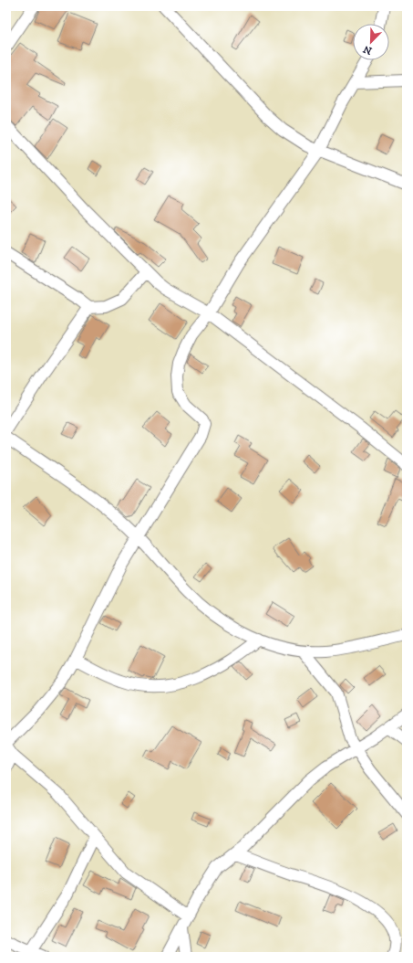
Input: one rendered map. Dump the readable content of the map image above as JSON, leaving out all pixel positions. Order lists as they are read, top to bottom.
{
  "north": "bottom left"
}
